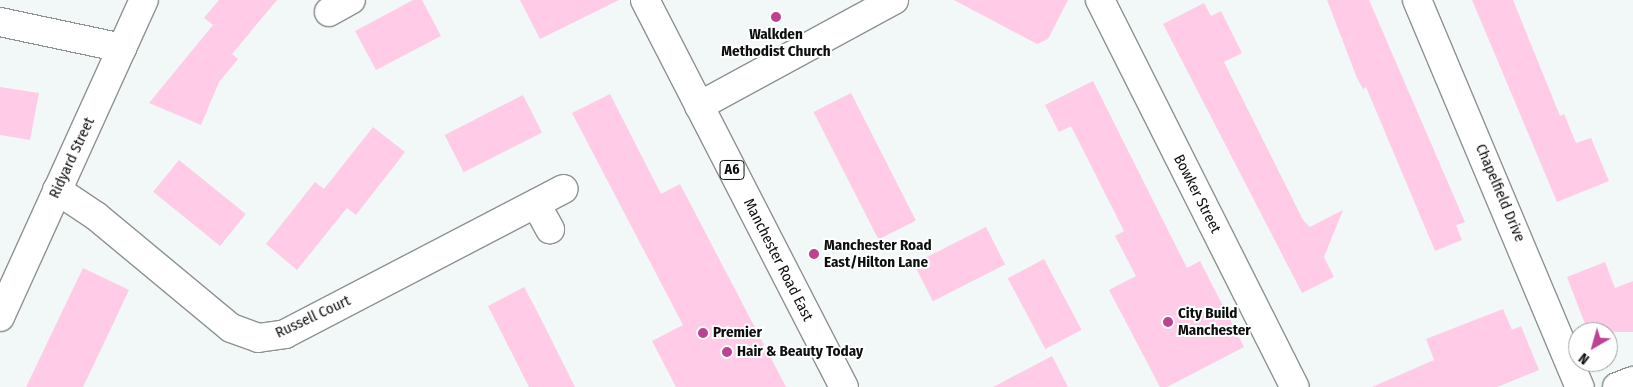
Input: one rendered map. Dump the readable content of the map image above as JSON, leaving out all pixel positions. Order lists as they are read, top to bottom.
{
  "streets": {
    "street": [
      "Ridyard Street",
      "A6",
      "Chapelfield Drive",
      "Bowker Street",
      "Manchester Road East",
      "Russell Court"
    ]
  },
  "crossings": [
    ["Ridyard Street", "Russell Court"]
  ],
  "places": [
    "Walkden Methodist Church",
    "Manchester Road East/Hilton Lane",
    "City Build Manchester",
    "Premier",
    "Hair & Beauty Today"
  ],
  "north": "bottom left"
}
